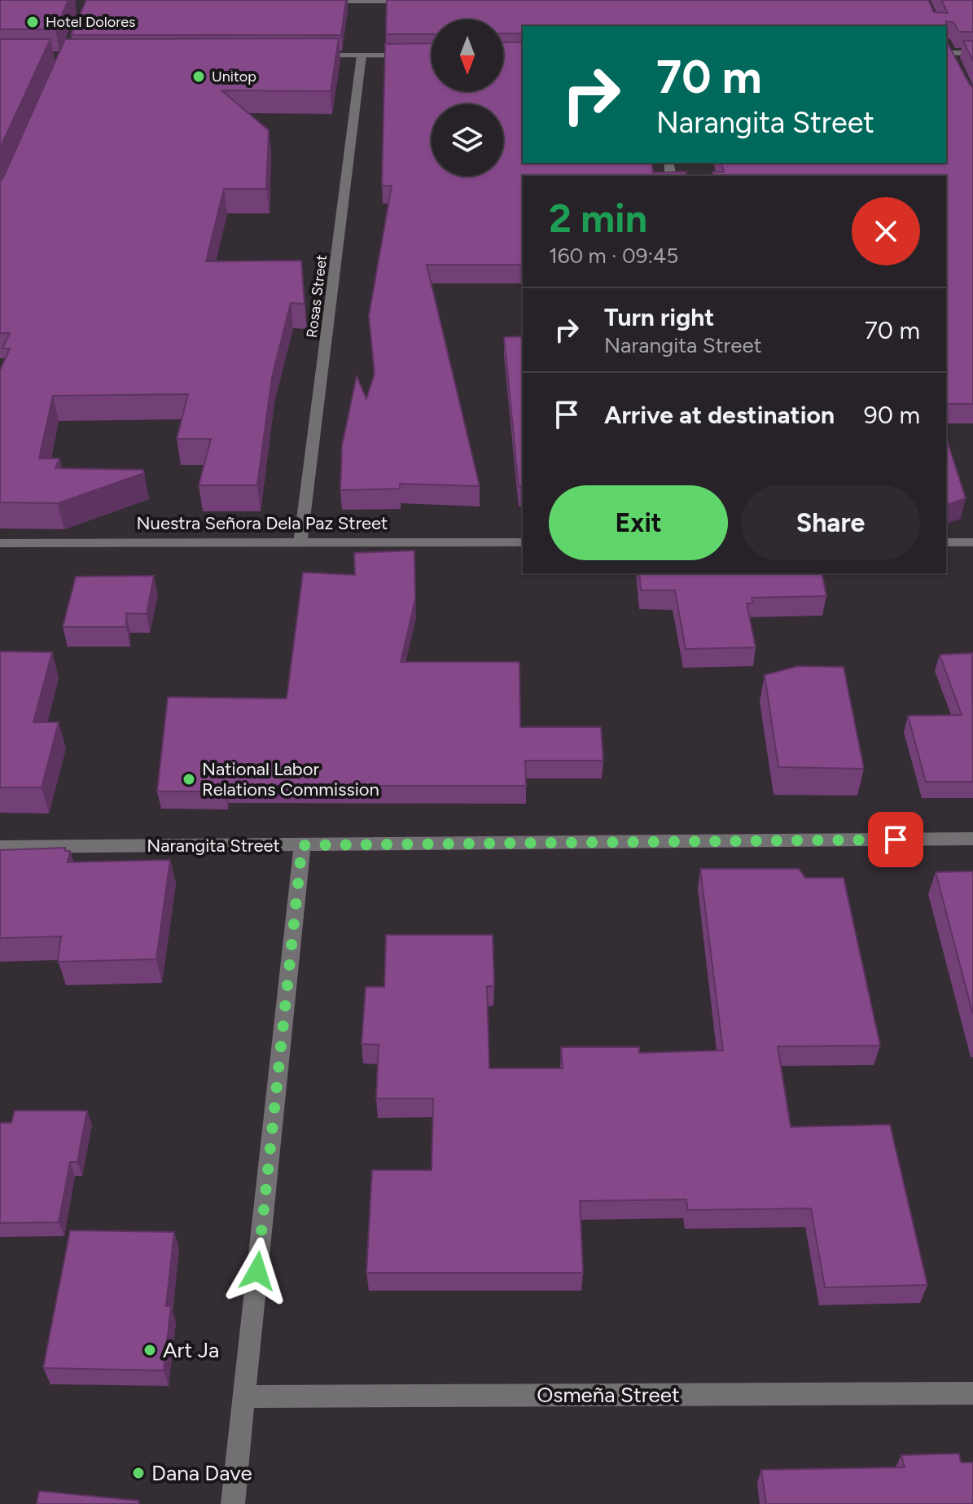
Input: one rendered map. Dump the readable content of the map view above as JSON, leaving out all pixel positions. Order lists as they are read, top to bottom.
{
  "streets": {
    "street": [
      "Rosas Street",
      "Nuestra Señora Dela Paz Street",
      "Narangita Street",
      "Osmeña Street"
    ]
  },
  "crossings": [
    ["Rosas Street", "Nuestra Señora Dela Paz Street"]
  ],
  "places": [
    "Hotel Dolores",
    "Unitop",
    "National Labor Relations Commission",
    "Art Ja",
    "Dana Dave"
  ],
  "north": "bottom",
  "page": {
    "turn": ["70 m", "Narangita Street"],
    "heading": ["2 min", "160 m · 09:45"],
    "list": [
      {
        "name": "Turn right",
        "note": "Narangita Street",
        "value": "70 m"
      },
      {
        "name": "Arrive at destination",
        "value": "90 m"
      }
    ],
    "buttons": ["Exit", "Share"]
  }
}
